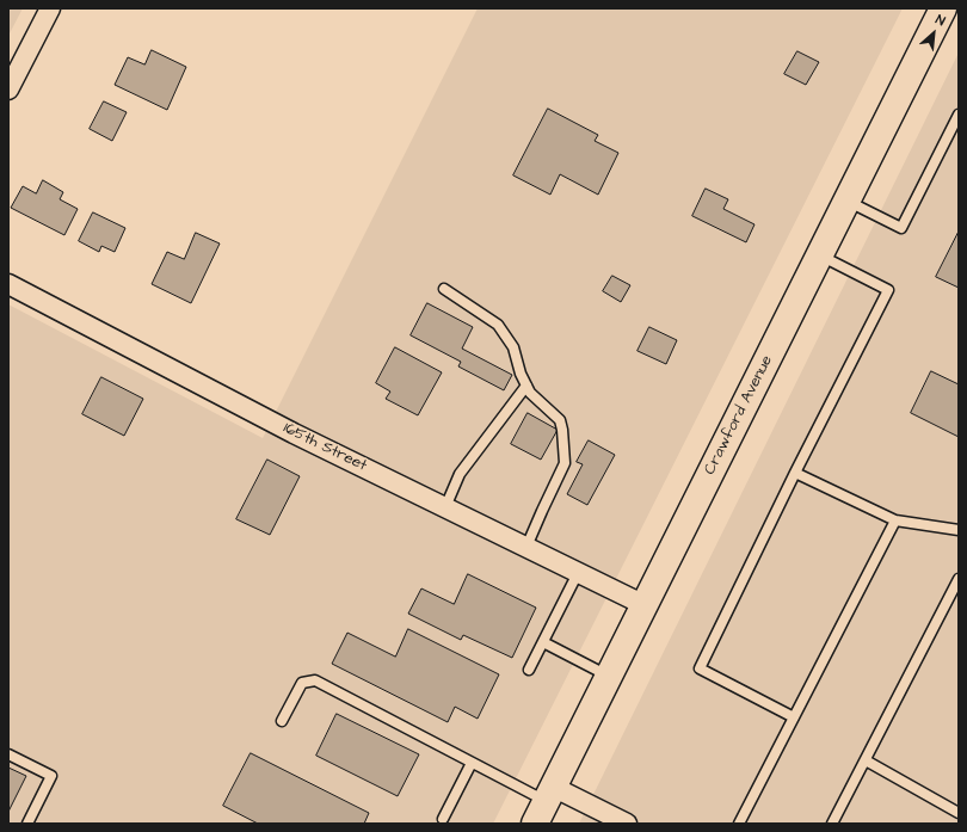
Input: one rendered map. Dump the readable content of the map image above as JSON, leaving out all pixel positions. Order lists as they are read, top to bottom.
{
  "streets": {
    "main road": ["Crawford Avenue"],
    "street": ["165th Street"]
  },
  "crossings": [
    ["Crawford Avenue", "165th Street"]
  ],
  "north": "top right"
}
